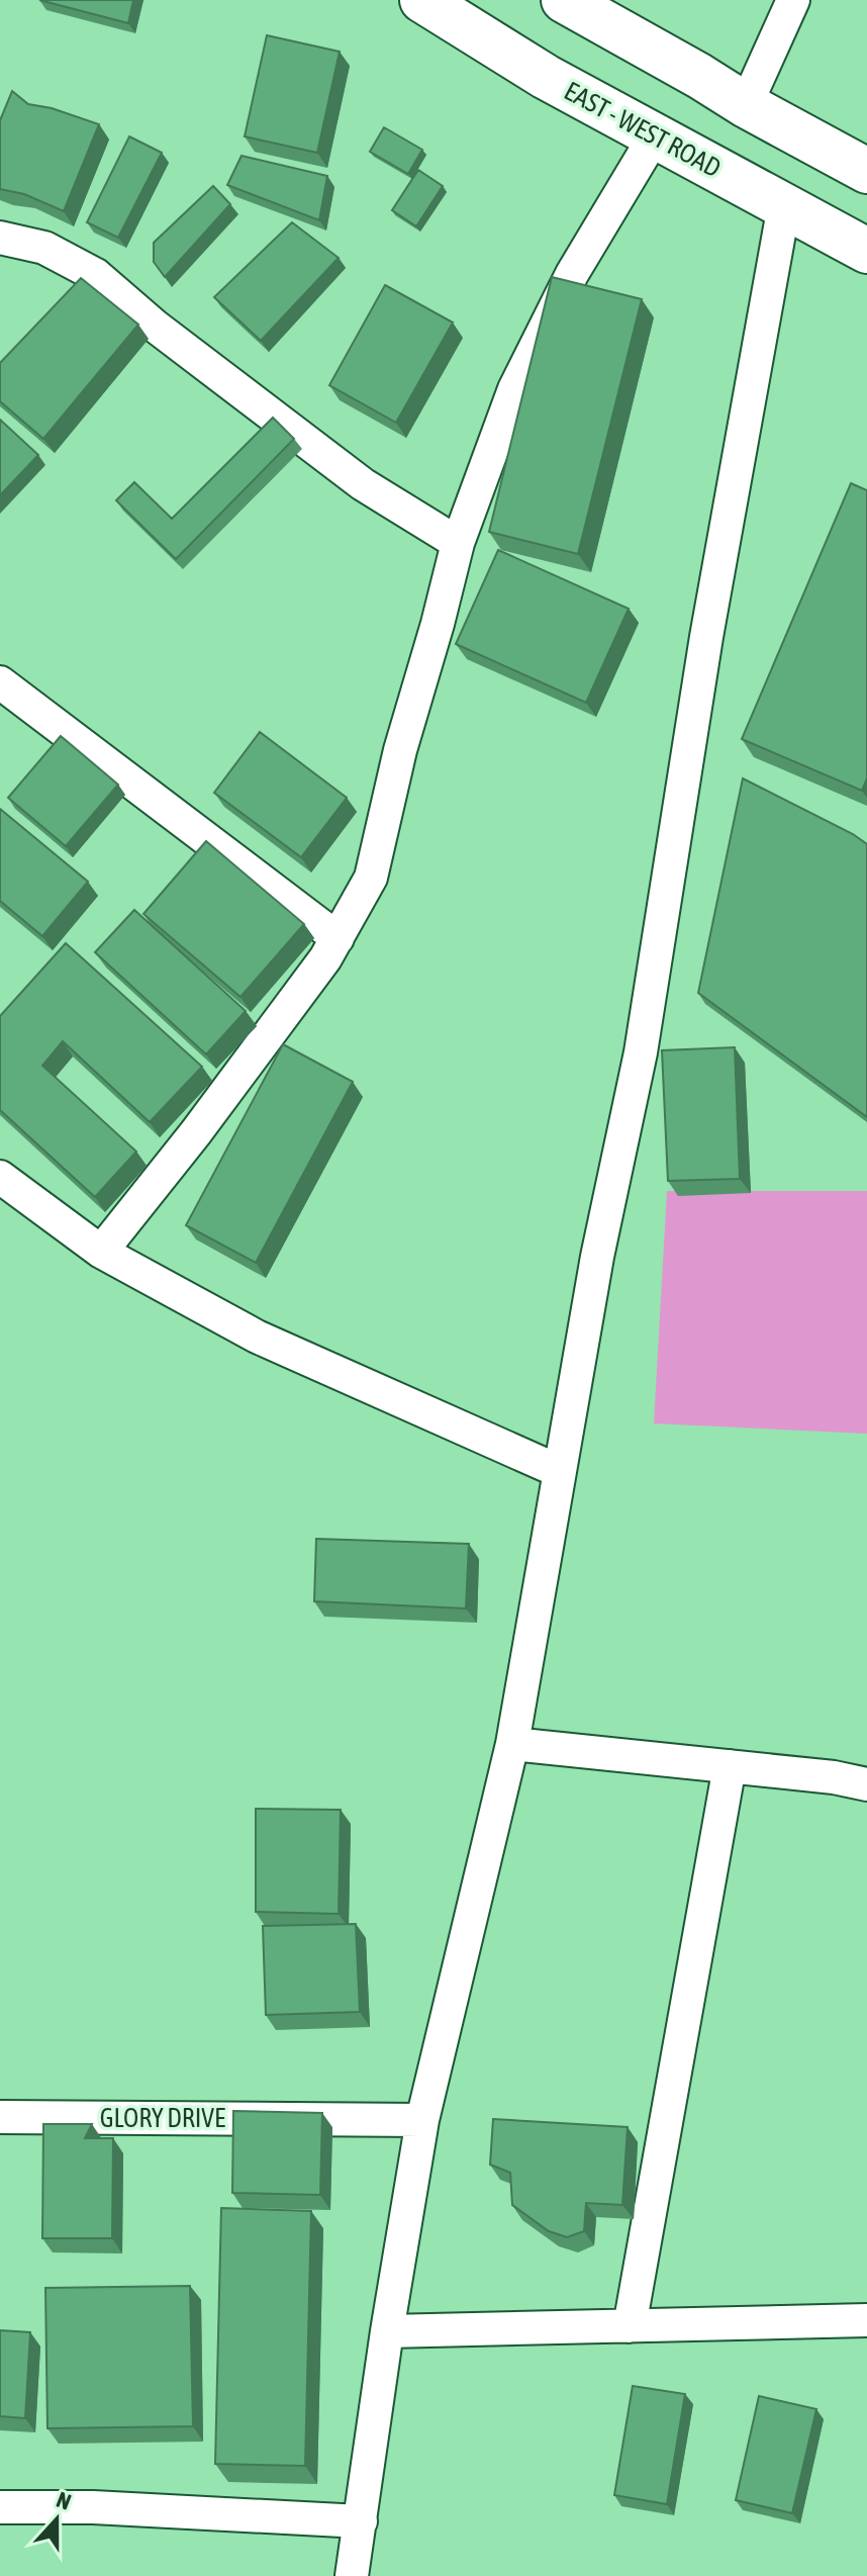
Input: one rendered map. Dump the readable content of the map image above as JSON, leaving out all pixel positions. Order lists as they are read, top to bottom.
{
  "streets": {
    "main road": ["EAST - WEST ROAD"],
    "street": ["GLORY DRIVE"]
  },
  "north": "top"
}
